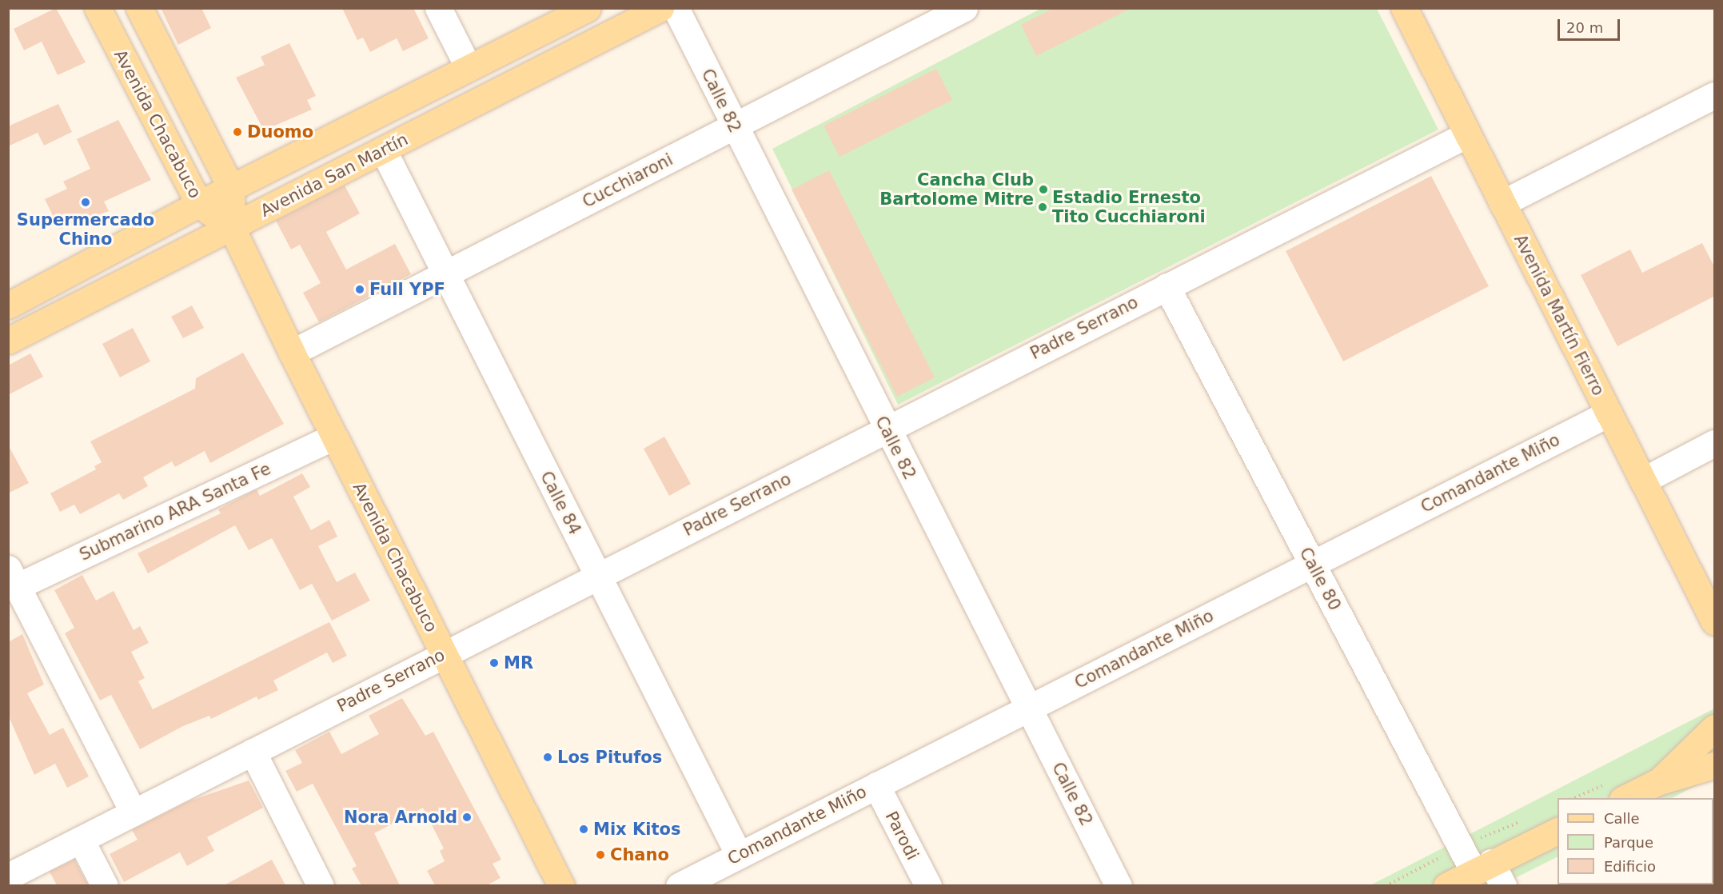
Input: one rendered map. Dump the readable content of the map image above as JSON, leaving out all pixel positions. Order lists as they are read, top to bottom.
{
  "streets": {
    "main road": ["Avenida Chacabuco", "Avenida San Martín", "Avenida Martín Fierro"],
    "street": [
      "Calle 82",
      "Cucchiaroni",
      "Padre Serrano",
      "Comandante Miño",
      "Calle 84",
      "Submarino ARA Santa Fe",
      "Calle 80",
      "Parodi"
    ]
  },
  "crossings": [
    ["Calle 82", "Cucchiaroni"],
    ["Calle 82", "Padre Serrano"],
    ["Calle 82", "Comandante Miño"],
    ["Avenida Chacabuco", "Avenida San Martín"],
    ["Avenida Chacabuco", "Cucchiaroni"],
    ["Avenida Chacabuco", "Padre Serrano"],
    ["Avenida Chacabuco", "Submarino ARA Santa Fe"],
    ["Avenida San Martín", "Calle 84"],
    ["Cucchiaroni", "Calle 84"],
    ["Avenida Martín Fierro", "Padre Serrano"],
    ["Avenida Martín Fierro", "Comandante Miño"],
    ["Padre Serrano", "Calle 84"],
    ["Padre Serrano", "Calle 80"],
    ["Comandante Miño", "Calle 84"],
    ["Comandante Miño", "Calle 80"],
    ["Comandante Miño", "Parodi"]
  ],
  "places": [
    "Duomo",
    "Cancha Club Bartolome Mitre",
    "Supermercado Chino",
    "Estadio Ernesto Tito Cucchiaroni",
    "Full YPF",
    "MR",
    "Los Pitufos",
    "Nora Arnold",
    "Mix Kitos",
    "Chano"
  ],
  "legend": ["Calle", "Parque", "Edificio"],
  "scale_bar": "20 m"
}
